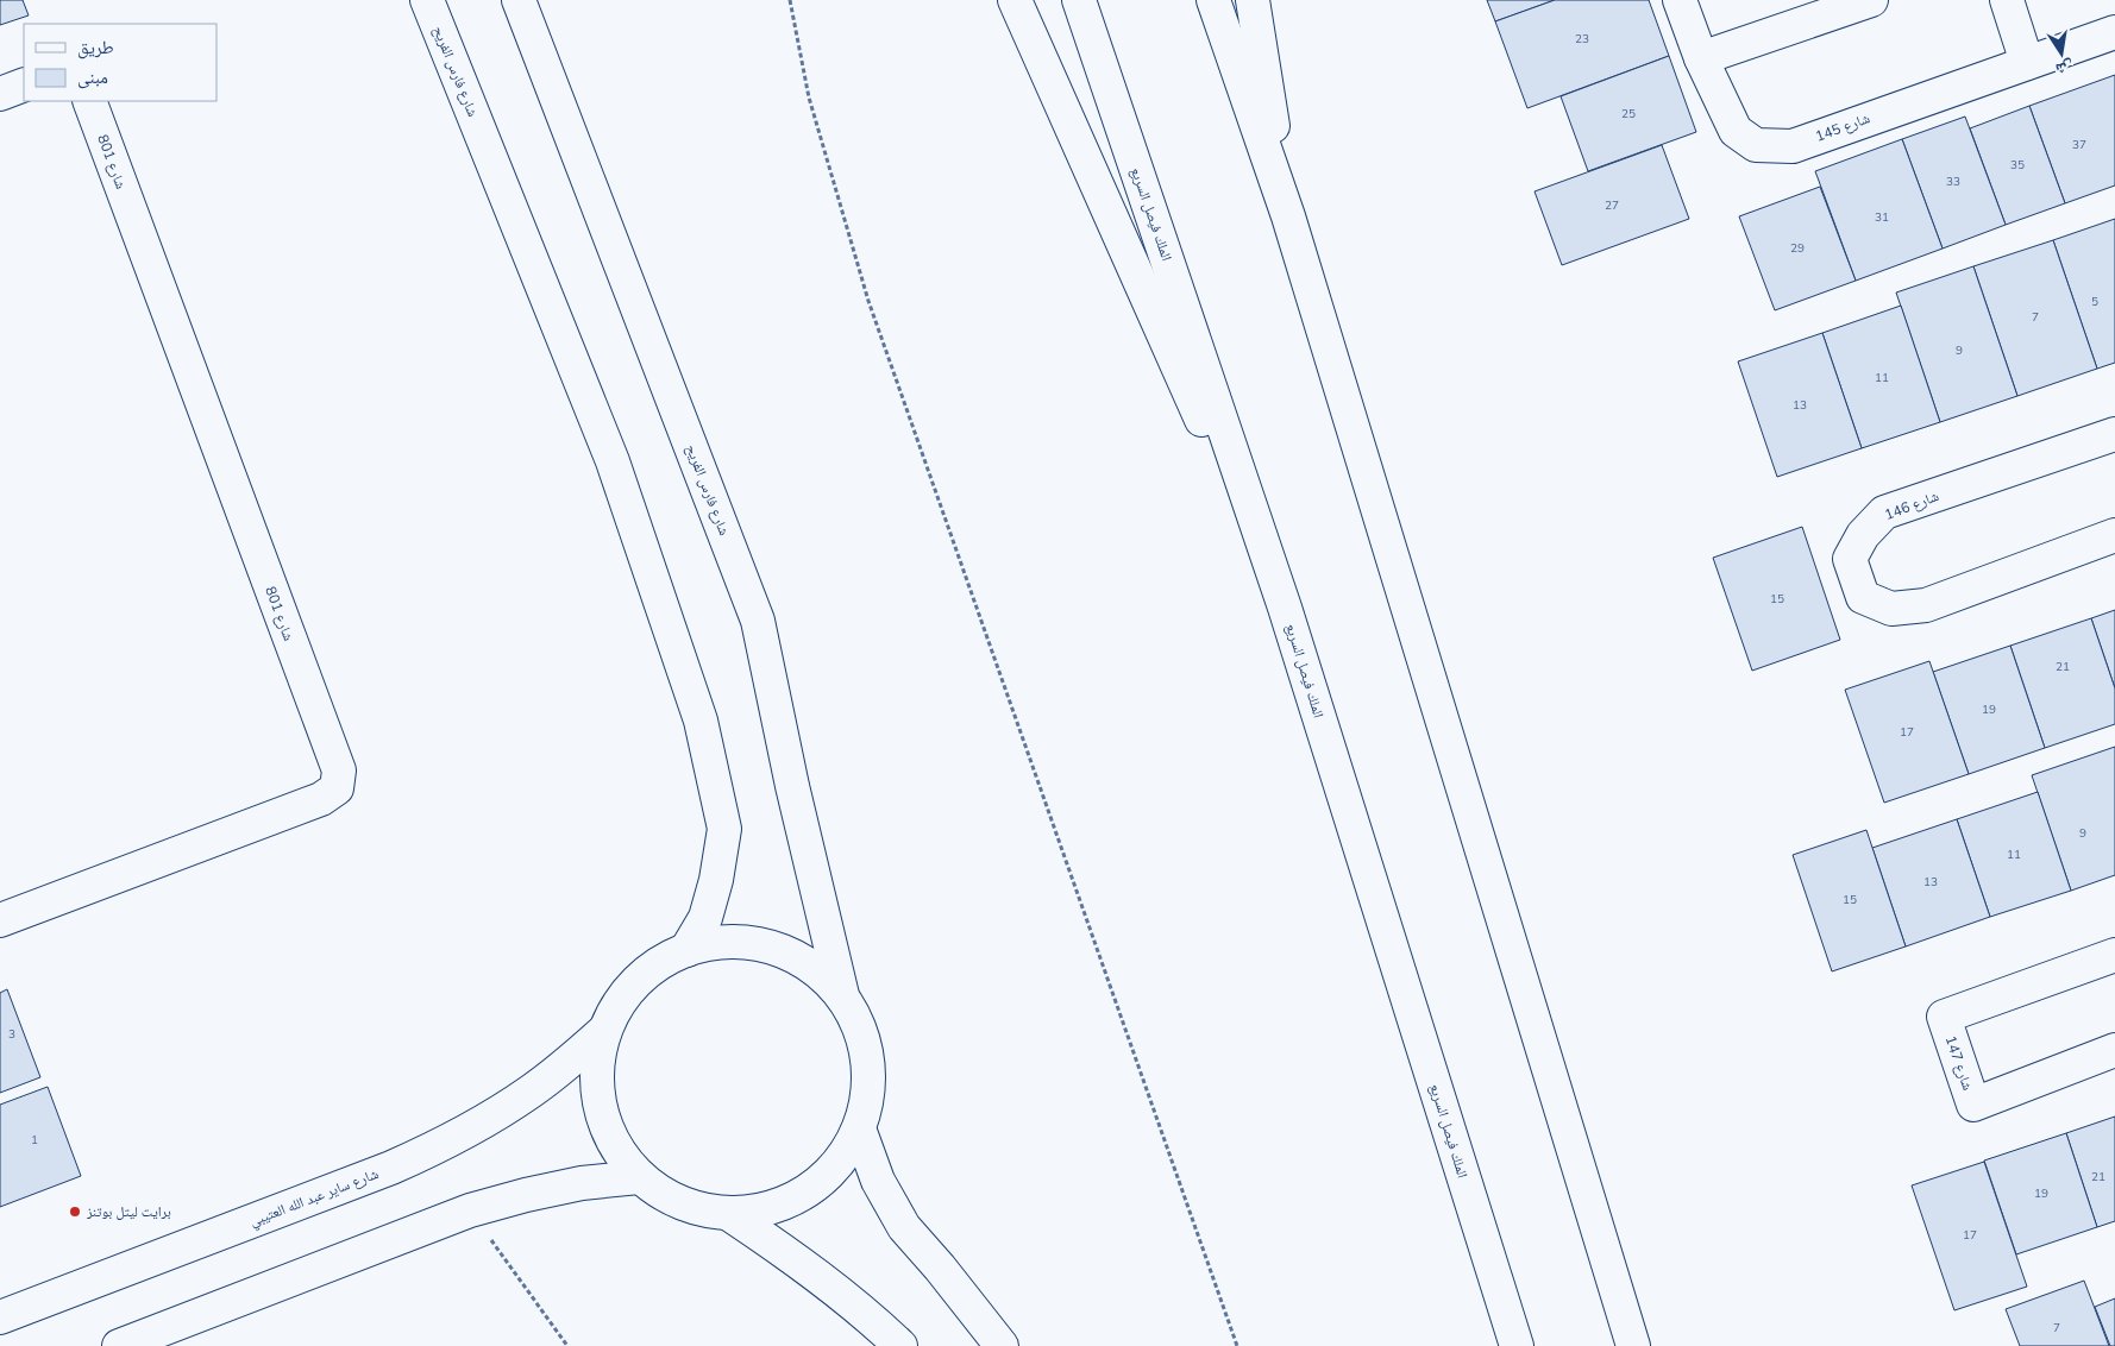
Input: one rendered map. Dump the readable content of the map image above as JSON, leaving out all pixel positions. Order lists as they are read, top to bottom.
{
  "streets": {
    "main road": [
      "شارع فارس الفريح",
      "شارع 145",
      "شارع 801",
      "الملك فيصل السريع",
      "شارع 146",
      "شارع 147",
      "شارع ساير عبد الله العتيبي"
    ]
  },
  "places": ["برايت ليتل بوتنز"],
  "house_numbers": [
    "23",
    "25",
    "37",
    "35",
    "33",
    "27",
    "31",
    "29",
    "5",
    "7",
    "9",
    "11",
    "13",
    "15",
    "21",
    "19",
    "17",
    "9",
    "11",
    "13",
    "15",
    "3",
    "1",
    "21",
    "19",
    "17",
    "7"
  ],
  "legend": ["طريق", "مبنى"],
  "north": "bottom"
}
